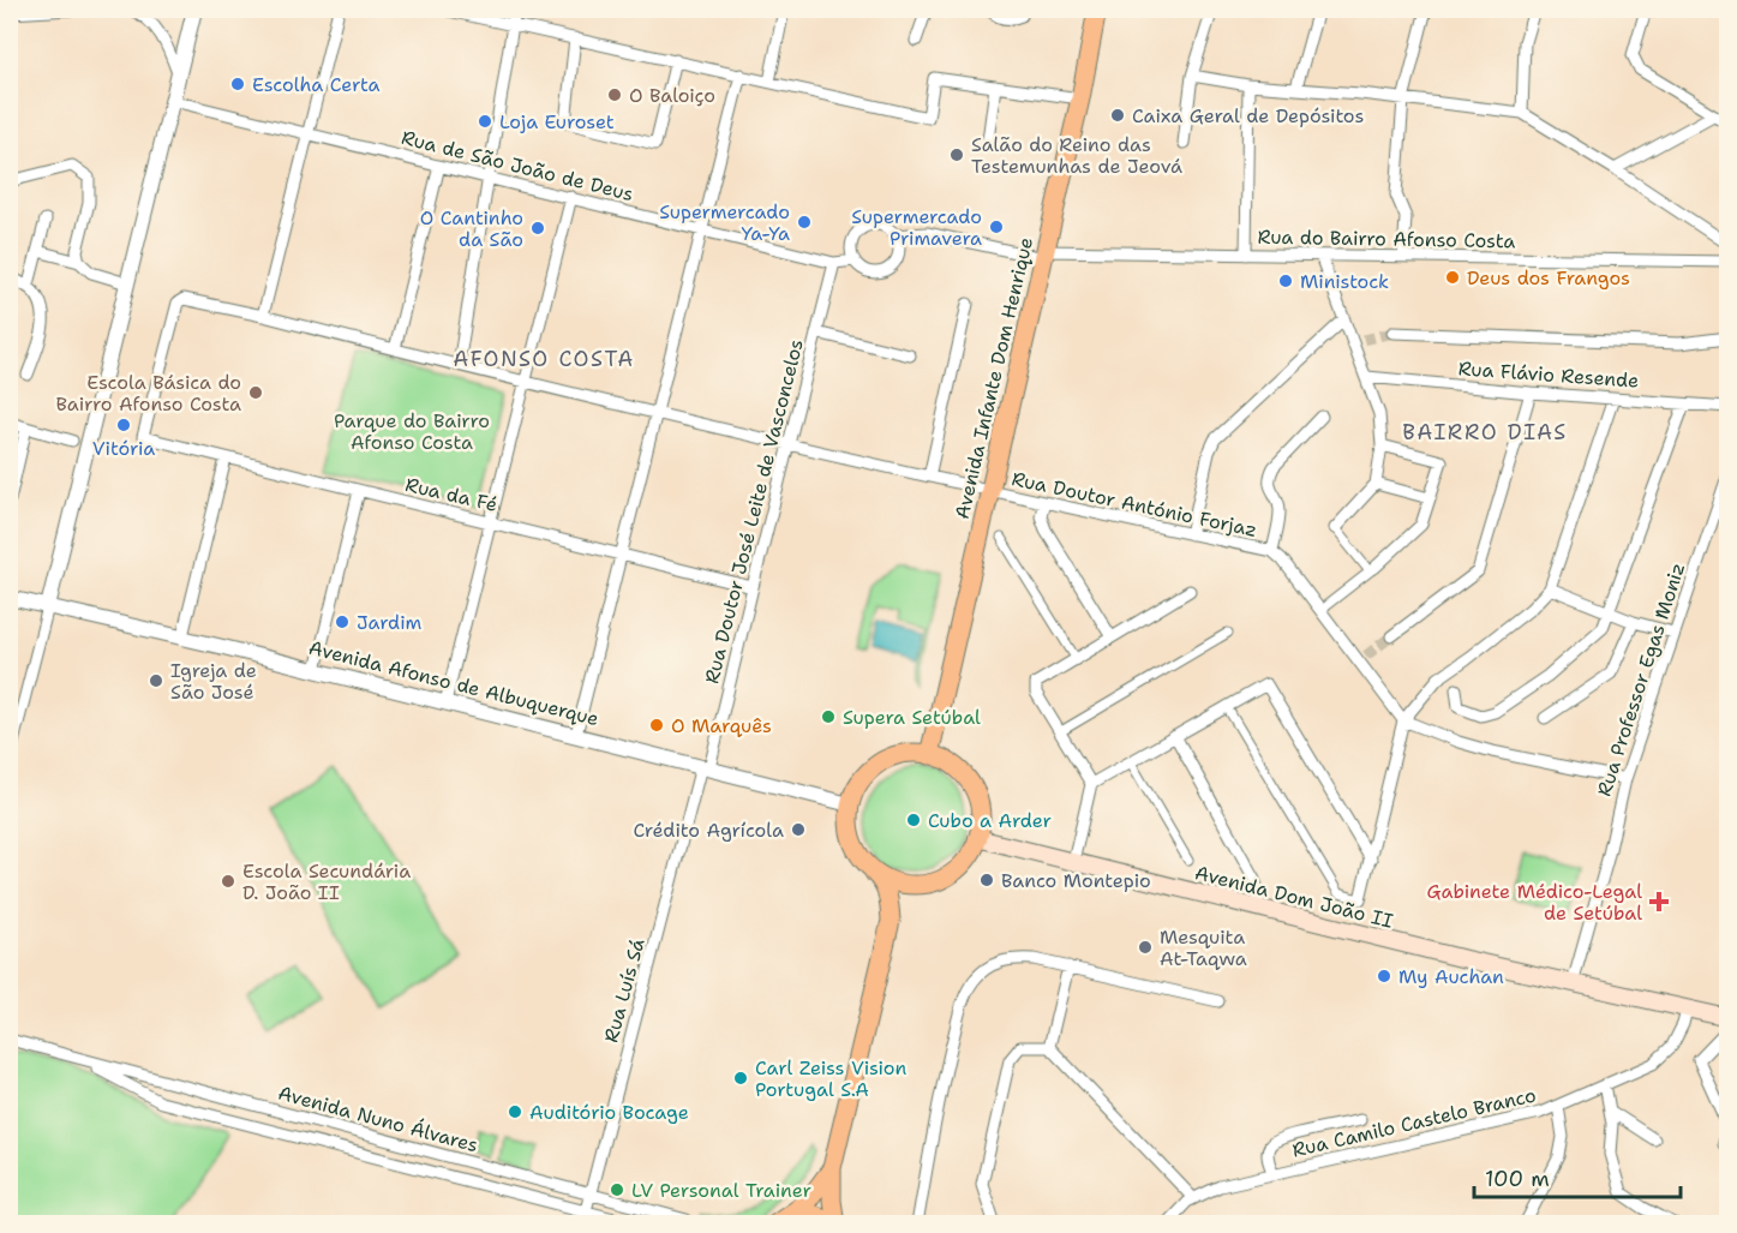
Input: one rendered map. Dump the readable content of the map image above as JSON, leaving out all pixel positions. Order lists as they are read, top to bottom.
{
  "streets": {
    "main road": ["Avenida Infante Dom Henrique", "Avenida Dom João II"],
    "street": [
      "Rua de São João de Deus",
      "Rua do Bairro Afonso Costa",
      "Rua Flávio Resende",
      "Rua da Fé",
      "Rua Doutor António Forjaz",
      "Rua Doutor José Leite de Vasconcelos",
      "Rua Professor Egas Moniz",
      "Avenida Afonso de Albuquerque",
      "Rua Luís Sá",
      "Avenida Nuno Álvares",
      "Rua Camilo Castelo Branco"
    ]
  },
  "crossings": [
    ["Rua de São João de Deus", "Rua Doutor José Leite de Vasconcelos"],
    ["Rua do Bairro Afonso Costa", "Avenida Infante Dom Henrique"],
    ["Avenida Infante Dom Henrique", "Rua Doutor António Forjaz"],
    ["Avenida Infante Dom Henrique", "Avenida Afonso de Albuquerque"],
    ["Avenida Infante Dom Henrique", "Avenida Dom João II"],
    ["Rua da Fé", "Rua Doutor António Forjaz"],
    ["Rua da Fé", "Rua Doutor José Leite de Vasconcelos"],
    ["Rua Doutor António Forjaz", "Rua Doutor José Leite de Vasconcelos"],
    ["Rua Doutor José Leite de Vasconcelos", "Avenida Afonso de Albuquerque"],
    ["Rua Doutor José Leite de Vasconcelos", "Rua Luís Sá"],
    ["Rua Professor Egas Moniz", "Avenida Dom João II"],
    ["Avenida Afonso de Albuquerque", "Avenida Dom João II"],
    ["Avenida Afonso de Albuquerque", "Rua Luís Sá"],
    ["Avenida Dom João II", "Rua Camilo Castelo Branco"],
    ["Rua Luís Sá", "Avenida Nuno Álvares"]
  ],
  "districts": ["AFONSO COSTA", "BAIRRO DIAS"],
  "parks": ["Parque do Bairro Afonso Costa"],
  "places": {
    "other": [
      "Escolha Certa",
      "O Baloiço",
      "Caixa Geral de Depósitos",
      "Loja Euroset",
      "Salão do Reino das Testemunhas de Jeová",
      "Supermercado Ya-Ya",
      "Supermercado Primavera",
      "O Cantinho da São",
      "Deus dos Frangos",
      "Ministock",
      "Escola Básica do Bairro Afonso Costa",
      "Vitória",
      "Jardim",
      "Igreja de São José",
      "Supera Setúbal",
      "O Marquês",
      "Cubo a Arder",
      "Crédito Agrícola",
      "Banco Montepio",
      "Escola Secundária D. João II",
      "Mesquita At-Taqwa",
      "My Auchan",
      "Carl Zeiss Vision Portugal S.A",
      "Auditório Bocage",
      "LV Personal Trainer"
    ],
    "health": ["Gabinete Médico-Legal de Setúbal"]
  },
  "scale_bar": "100 m"
}
